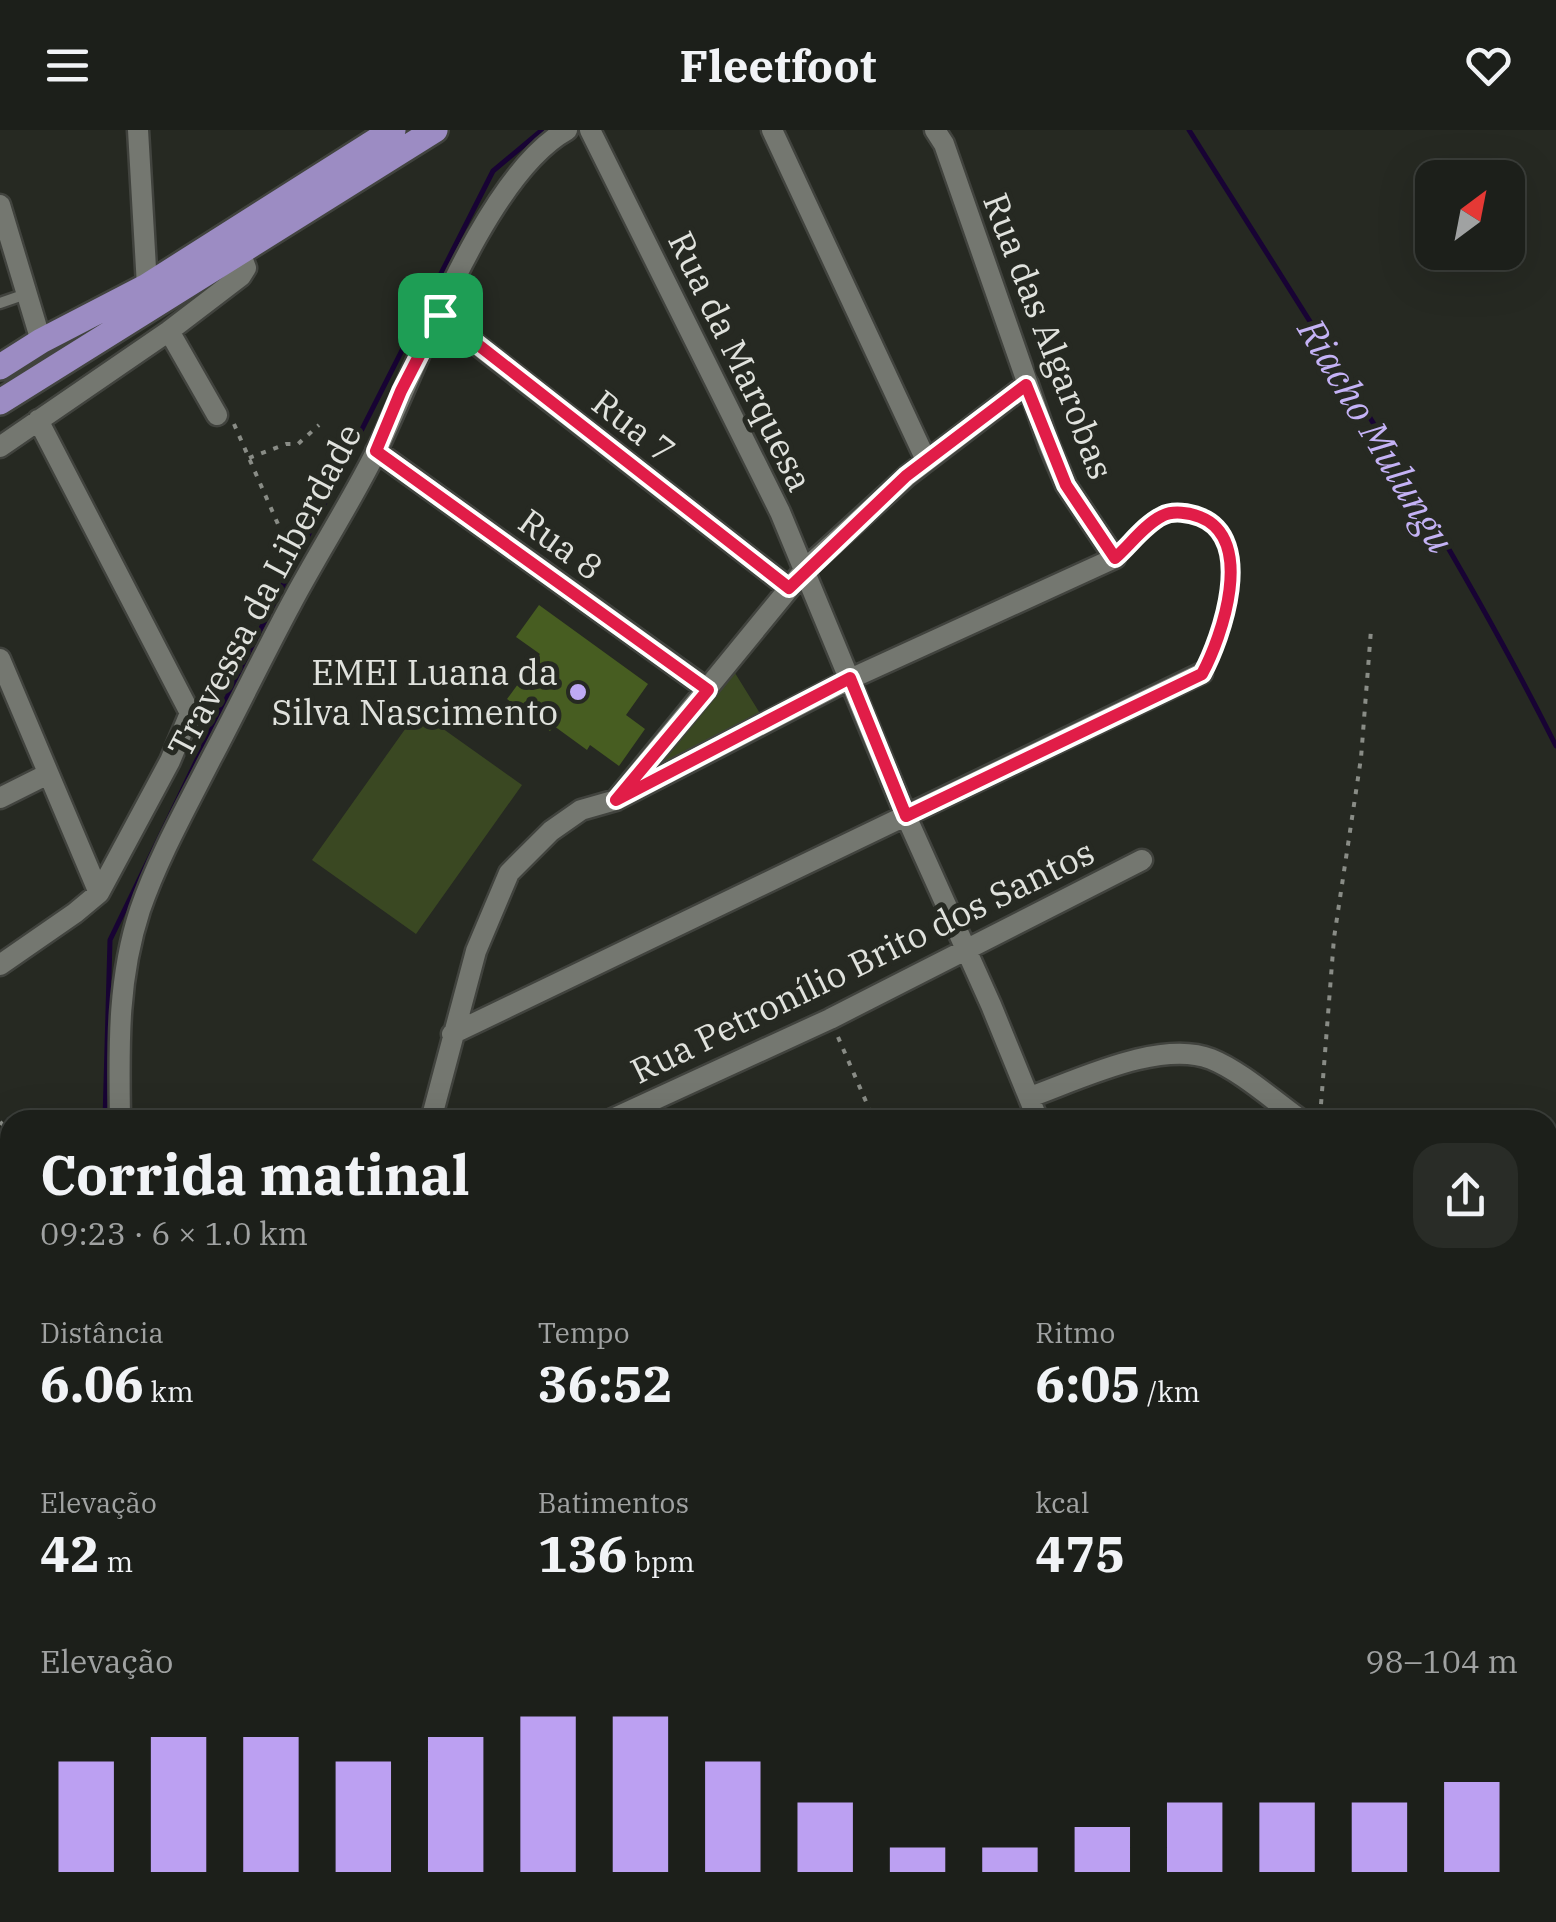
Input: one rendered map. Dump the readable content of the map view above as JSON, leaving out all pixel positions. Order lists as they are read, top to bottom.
{
  "streets": {
    "street": [
      "Rua das Algarobas",
      "Rua da Marquesa",
      "Rua 7",
      "Rua 8",
      "Travessa da Liberdade",
      "Rua Petronílio Brito dos Santos"
    ]
  },
  "crossings": [
    ["Rua da Marquesa", "Rua Petronílio Brito dos Santos"],
    ["Rua 7", "Travessa da Liberdade"],
    ["Rua 8", "Travessa da Liberdade"]
  ],
  "water": ["Riacho Mulungu"],
  "places": ["EMEI Luana da Silva Nascimento"],
  "north": "top right",
  "page": {
    "header": "Fleetfoot",
    "heading": ["Corrida matinal", "09:23 · 6 × 1.0 km"],
    "stats": [
      ["Distância", "6.06 km"],
      ["Tempo", "36:52"],
      ["Ritmo", "6:05 /km"],
      ["Elevação", "42 m"],
      ["Batimentos", "136 bpm"],
      ["kcal", "475"]
    ],
    "chart": ["Elevação", "98–104 m"]
  }
}
